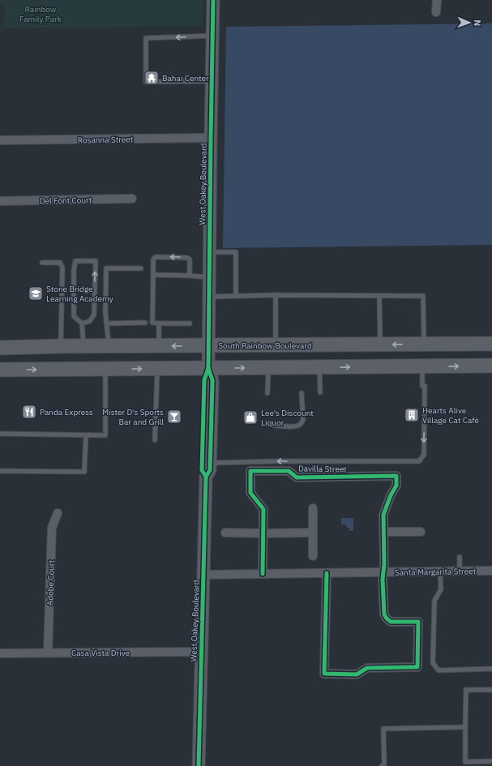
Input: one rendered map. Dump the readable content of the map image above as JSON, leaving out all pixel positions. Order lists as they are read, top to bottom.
{
  "streets": {
    "main road": ["West Oakey Boulevard", "South Rainbow Boulevard"],
    "street": [
      "Rosanna Street",
      "Del Font Court",
      "Davilla Street",
      "Santa Margarita Street",
      "Adobe Court",
      "Casa Vista Drive"
    ]
  },
  "crossings": [
    ["Rosanna Street", "West Oakey Boulevard"],
    ["West Oakey Boulevard", "South Rainbow Boulevard"],
    ["West Oakey Boulevard", "Santa Margarita Street"],
    ["West Oakey Boulevard", "Casa Vista Drive"],
    ["Adobe Court", "Casa Vista Drive"]
  ],
  "parks": ["Rainbow Family Park"],
  "places": {
    "temple": ["Bahai Center"],
    "school or university": ["Stone Bridge Learning Academy"],
    "restaurant": ["Panda Express"],
    "building": ["Hearts Alive Village Cat Café"],
    "bar": ["Mister D's Sports Bar and Grill"],
    "shop": ["Lee's Discount Liquor"]
  },
  "north": "right"
}
